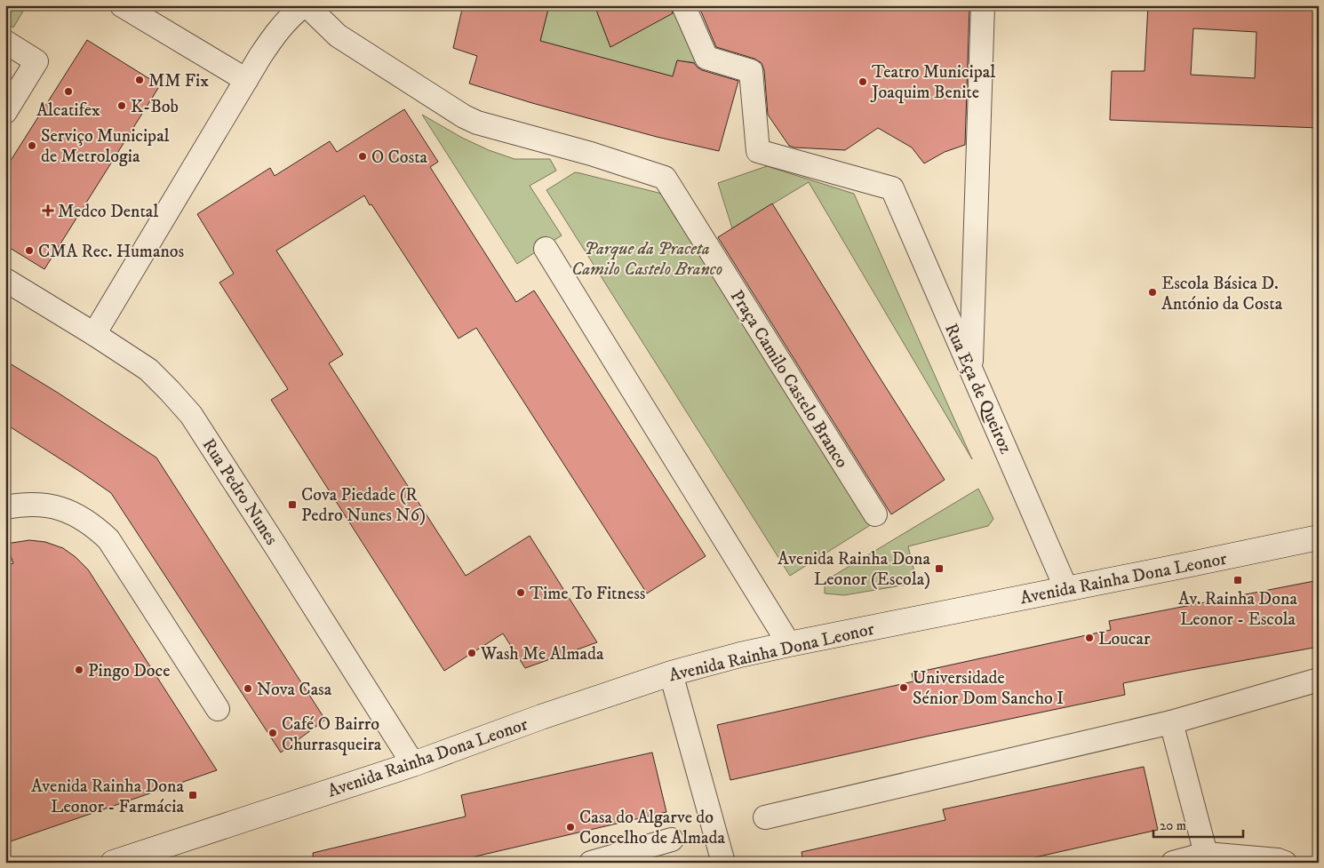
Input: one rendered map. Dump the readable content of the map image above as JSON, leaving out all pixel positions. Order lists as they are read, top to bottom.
{
  "streets": {
    "main road": ["Avenida Rainha Dona Leonor"],
    "street": ["Praça Camilo Castelo Branco", "Rua Eça de Queiroz", "Rua Pedro Nunes"]
  },
  "crossings": [
    ["Rua Eça de Queiroz", "Avenida Rainha Dona Leonor"],
    ["Rua Pedro Nunes", "Avenida Rainha Dona Leonor"]
  ],
  "parks": ["Parque da Praceta Camilo Castelo Branco"],
  "places": {
    "other": [
      "MM Fix",
      "Teatro Municipal Joaquim Benite",
      "Alcatifex",
      "K-Bob",
      "Serviço Municipal de Metrologia",
      "O Costa",
      "CMA Rec. Humanos",
      "Escola Básica D. António da Costa",
      "Time To Fitness",
      "Loucar",
      "Wash Me Almada",
      "Pingo Doce",
      "Universidade Sénior Dom Sancho I",
      "Nova Casa",
      "Café O Bairro Churrasqueira",
      "Casa do Algarve do Concelho de Almada"
    ],
    "health": ["Medco Dental"],
    "transit": [
      "Cova Piedade (R Pedro Nunes N6)",
      "Avenida Rainha Dona Leonor (Escola)",
      "Av. Rainha Dona Leonor - Escola",
      "Avenida Rainha Dona Leonor - Farmácia"
    ]
  },
  "scale_bar": "20 m"
}
